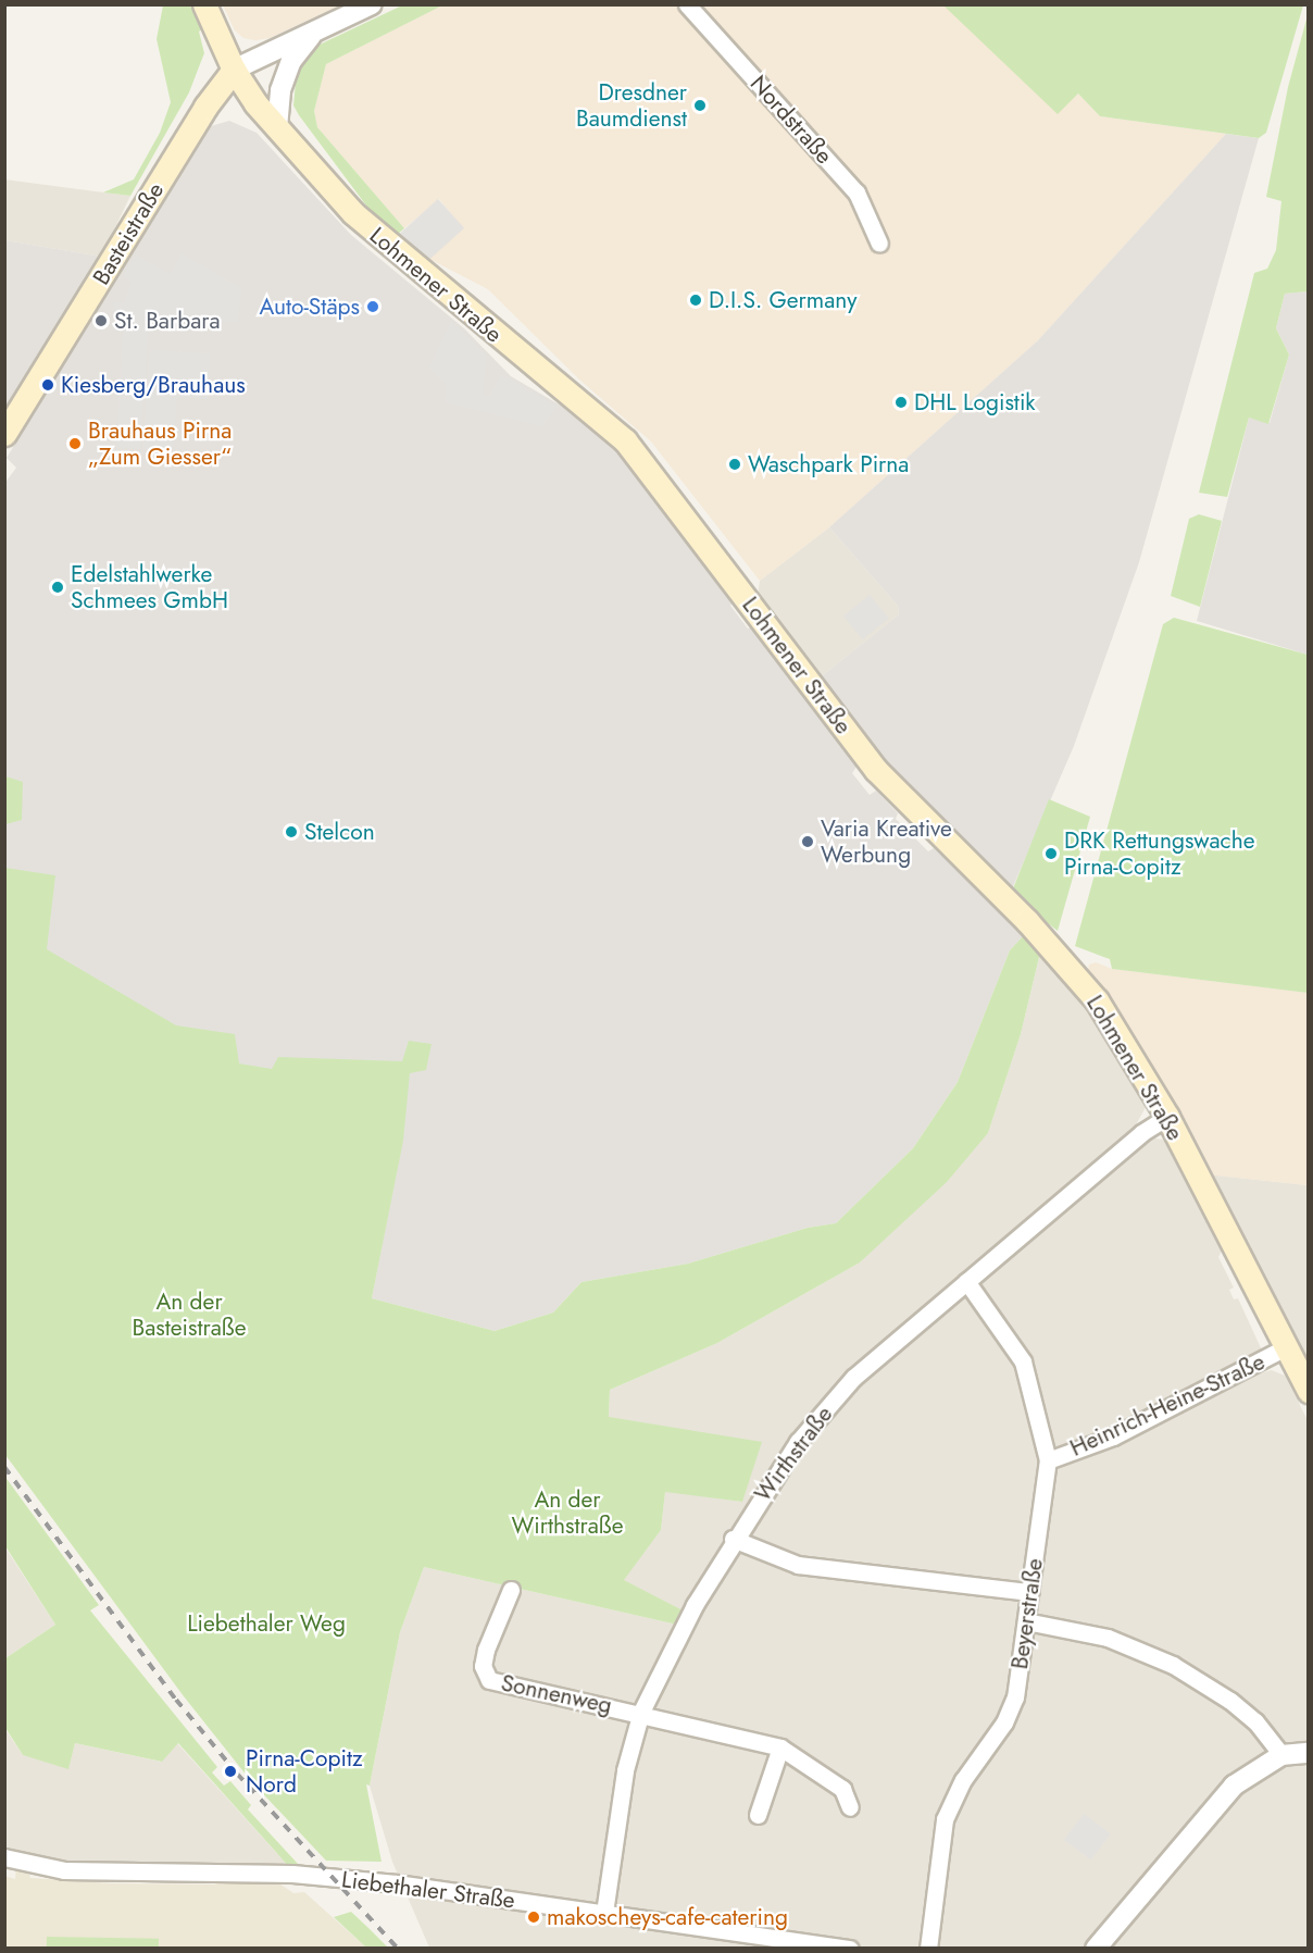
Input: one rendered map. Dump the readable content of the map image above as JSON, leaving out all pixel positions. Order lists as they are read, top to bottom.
{
  "streets": {
    "main road": ["Basteistraße", "Lohmener Straße"],
    "street": [
      "Nordstraße",
      "Heinrich-Heine-Straße",
      "Wirthstraße",
      "Beyerstraße",
      "Sonnenweg",
      "Liebethaler Straße"
    ]
  },
  "crossings": [
    ["Basteistraße", "Lohmener Straße"],
    ["Lohmener Straße", "Heinrich-Heine-Straße"],
    ["Lohmener Straße", "Wirthstraße"],
    ["Heinrich-Heine-Straße", "Beyerstraße"],
    ["Wirthstraße", "Beyerstraße"],
    ["Wirthstraße", "Sonnenweg"],
    ["Wirthstraße", "Liebethaler Straße"]
  ],
  "parks": ["An der Basteistraße", "An der Wirthstraße", "Liebethaler Weg"],
  "places": [
    "Dresdner Baumdienst",
    "D.I.S. Germany",
    "Auto-Stäps",
    "St. Barbara",
    "Kiesberg/Brauhaus",
    "DHL Logistik",
    "Brauhaus Pirna „Zum Giesser“",
    "Waschpark Pirna",
    "Edelstahlwerke Schmees GmbH",
    "Stelcon",
    "Varia Kreative Werbung",
    "DRK Rettungswache Pirna-Copitz",
    "Pirna-Copitz Nord",
    "makoscheys-cafe-catering"
  ]
}
